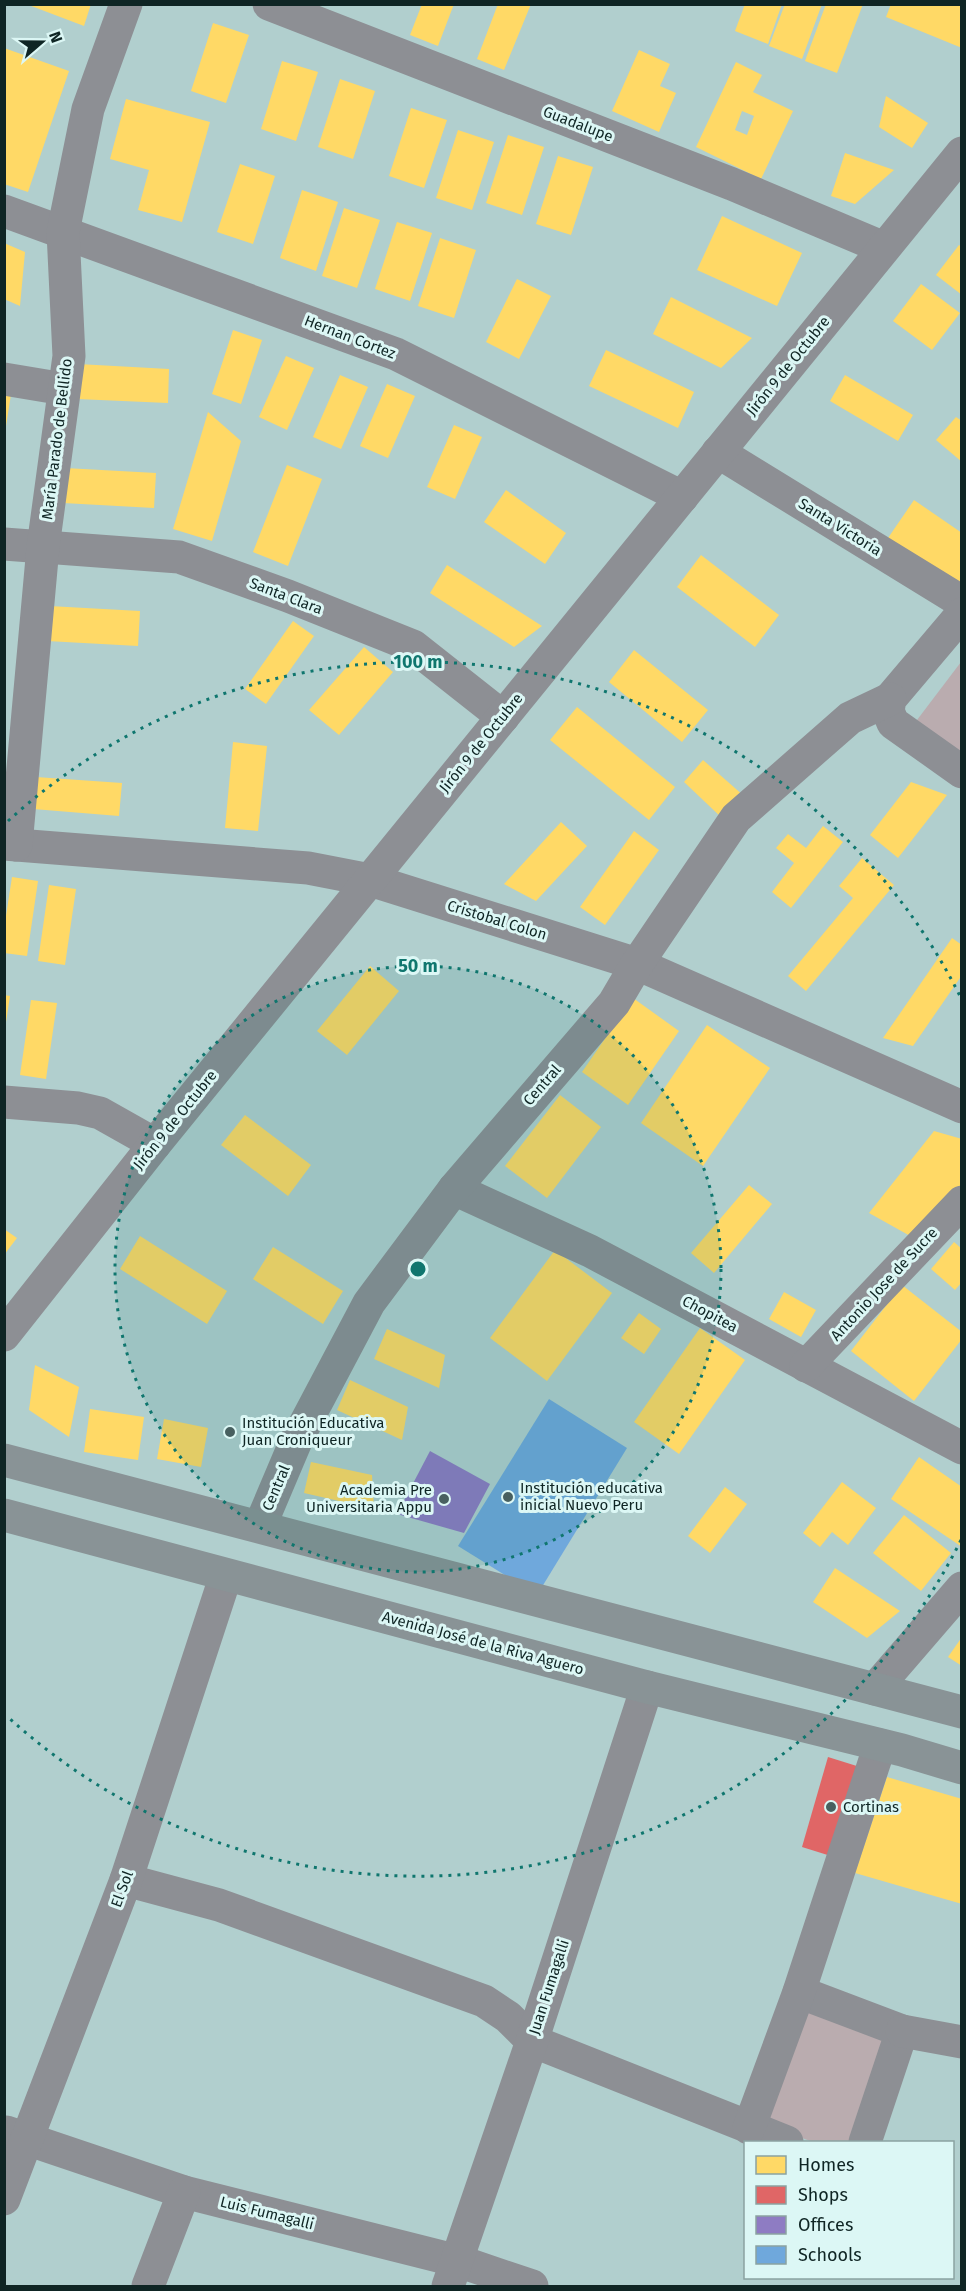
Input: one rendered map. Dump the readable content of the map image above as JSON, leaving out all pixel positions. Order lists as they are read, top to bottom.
{
  "streets": {
    "main road": ["Avenida José de la Riva Aguero"],
    "street": [
      "Guadalupe",
      "Hernan Cortez",
      "Jirón 9 de Octubre",
      "María Parado de Bellido",
      "Santa Victoria",
      "Santa Clara",
      "Cristobal Colon",
      "Central",
      "Antonio Jose de Sucre",
      "Chopitea",
      "El Sol",
      "Juan Fumagalli",
      "Luis Fumagalli"
    ]
  },
  "crossings": [
    ["Guadalupe", "Jirón 9 de Octubre"],
    ["Hernan Cortez", "Jirón 9 de Octubre"],
    ["Hernan Cortez", "María Parado de Bellido"],
    ["Jirón 9 de Octubre", "Santa Victoria"],
    ["Jirón 9 de Octubre", "Santa Clara"],
    ["Jirón 9 de Octubre", "Cristobal Colon"],
    ["María Parado de Bellido", "Santa Clara"],
    ["María Parado de Bellido", "Cristobal Colon"],
    ["Cristobal Colon", "Central"],
    ["Central", "Chopitea"],
    ["Antonio Jose de Sucre", "Chopitea"],
    ["Avenida José de la Riva Aguero", "El Sol"],
    ["Avenida José de la Riva Aguero", "Juan Fumagalli"],
    ["El Sol", "Luis Fumagalli"],
    ["Juan Fumagalli", "Luis Fumagalli"]
  ],
  "places": [
    "Institución Educativa Juan Croniqueur",
    "Institución educativa inicial Nuevo Peru",
    "Academia Pre Universitaria Appu",
    "Cortinas"
  ],
  "legend": [
    "Homes",
    "Shops",
    "Offices",
    "Schools"
  ],
  "north": "right",
  "rings": ["100 m", "50 m"]
}
